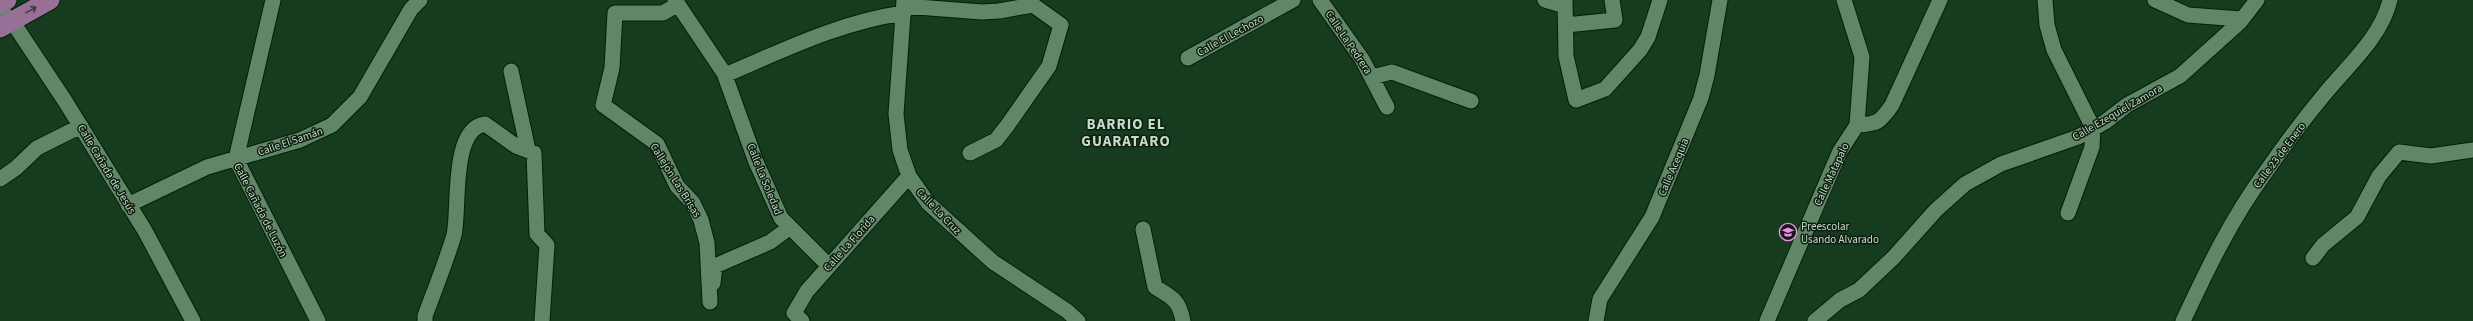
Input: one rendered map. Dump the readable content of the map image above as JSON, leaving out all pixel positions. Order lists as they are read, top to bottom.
{
  "streets": {
    "street": [
      "Calle El Lechozo",
      "Calle La Pedrera",
      "Calle Ezequiel Zamora",
      "Calle El Samán",
      "Calle 23 de Enero",
      "Calle Acequia",
      "Calle Cañada de Jesús",
      "Calle Matapalo",
      "Calle La Soledad",
      "Callejón Las Brisas",
      "Calle Cañada de Luzón",
      "Calle La Cruz",
      "Calle La Florida"
    ]
  },
  "crossings": [
    ["Calle El Samán", "Calle Cañada de Jesús"],
    ["Calle El Samán", "Calle Cañada de Luzón"],
    ["Calle La Soledad", "Callejón Las Brisas"],
    ["Calle La Soledad", "Calle La Florida"],
    ["Calle La Cruz", "Calle La Florida"]
  ],
  "districts": ["BARRIO EL GUARATARO"],
  "places": {
    "school or university": ["Preescolar Usando Alvarado"]
  }
}
